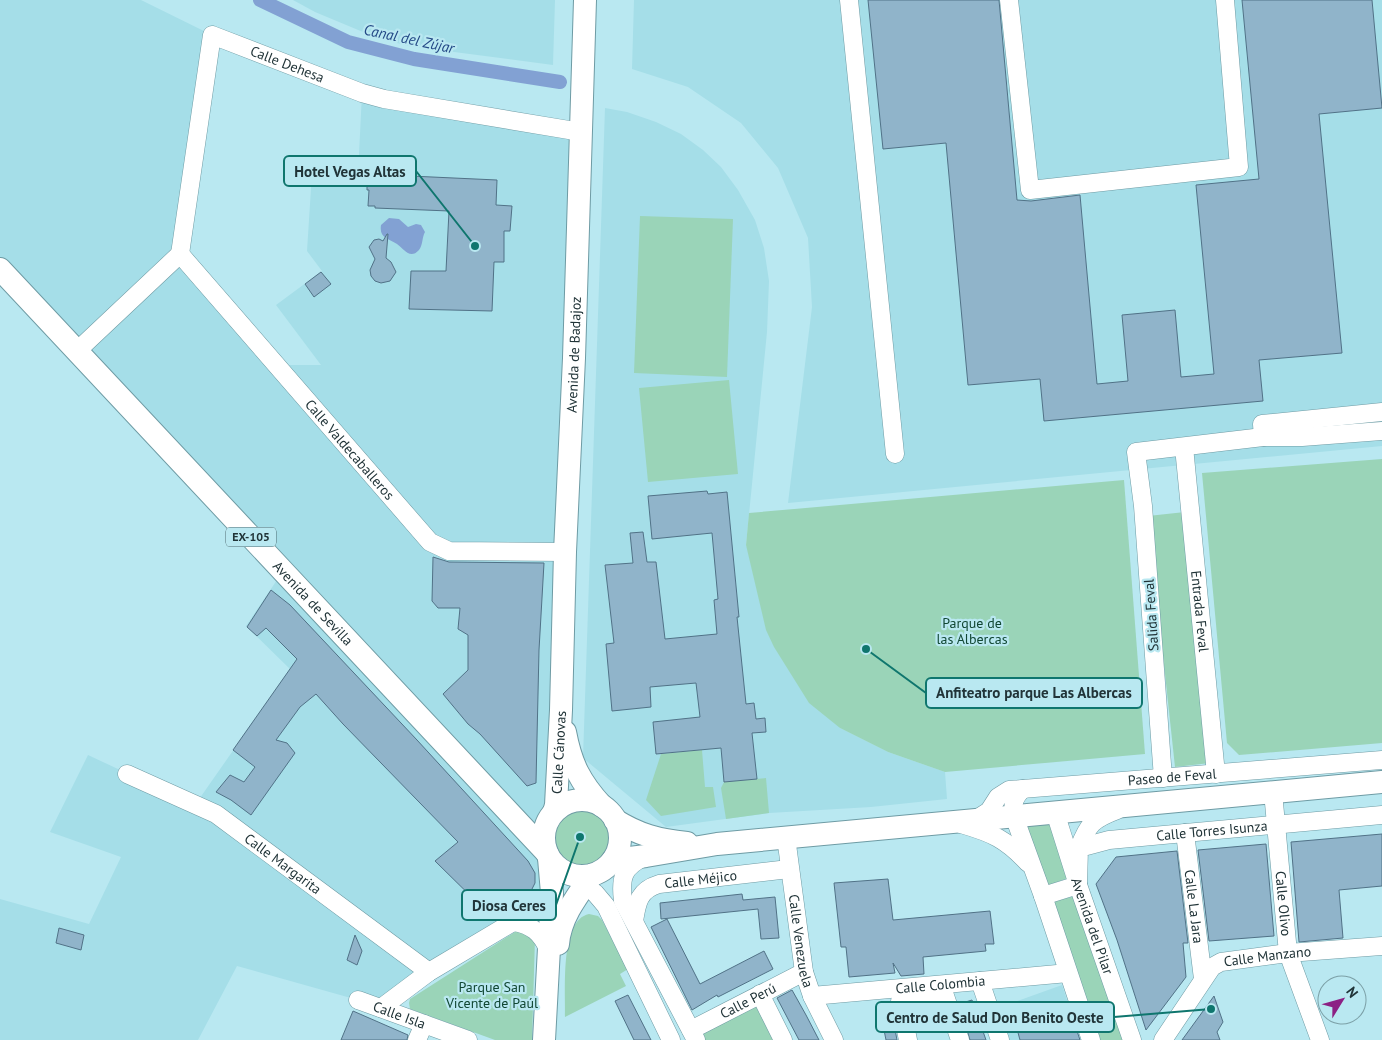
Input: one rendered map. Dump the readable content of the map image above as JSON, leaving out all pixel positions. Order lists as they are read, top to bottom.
{
  "streets": {
    "main road": [
      "Avenida de Badajoz",
      "EX-105",
      "Avenida de Sevilla",
      "Calle Cánovas"
    ],
    "street": [
      "Calle Dehesa",
      "Calle Valdecaballeros",
      "Entrada Feval",
      "Salida Feval",
      "Paseo de Feval",
      "Calle Torres Isunza",
      "Calle Margarita",
      "Calle Méjico",
      "Calle Olivo",
      "Calle La Jara",
      "Avenida del Pilar",
      "Calle Venezuela",
      "Calle Manzano",
      "Calle Colombia",
      "Calle Perú",
      "Calle Isla"
    ]
  },
  "crossings": [
    ["Calle Dehesa", "Avenida de Badajoz"],
    ["Calle Dehesa", "Calle Valdecaballeros"],
    ["Avenida de Badajoz", "Calle Valdecaballeros"],
    ["Avenida de Badajoz", "Calle Cánovas"],
    ["Avenida de Sevilla", "Calle Cánovas"],
    ["Entrada Feval", "Salida Feval"],
    ["Entrada Feval", "Paseo de Feval"],
    ["Salida Feval", "Paseo de Feval"],
    ["Calle Torres Isunza", "Calle Olivo"],
    ["Calle Torres Isunza", "Calle La Jara"],
    ["Calle Méjico", "Calle Venezuela"],
    ["Calle Olivo", "Calle Manzano"],
    ["Calle La Jara", "Calle Manzano"],
    ["Calle Venezuela", "Calle Colombia"],
    ["Calle Venezuela", "Calle Perú"]
  ],
  "water": ["Canal del Zújar"],
  "parks": ["Parque de las Albercas", "Parque San Vicente de Paúl"],
  "places": [
    "Hotel Vegas Altas",
    "Anfiteatro parque Las Albercas",
    "Diosa Ceres",
    "Centro de Salud Don Benito Oeste"
  ],
  "north": "top right"
}
